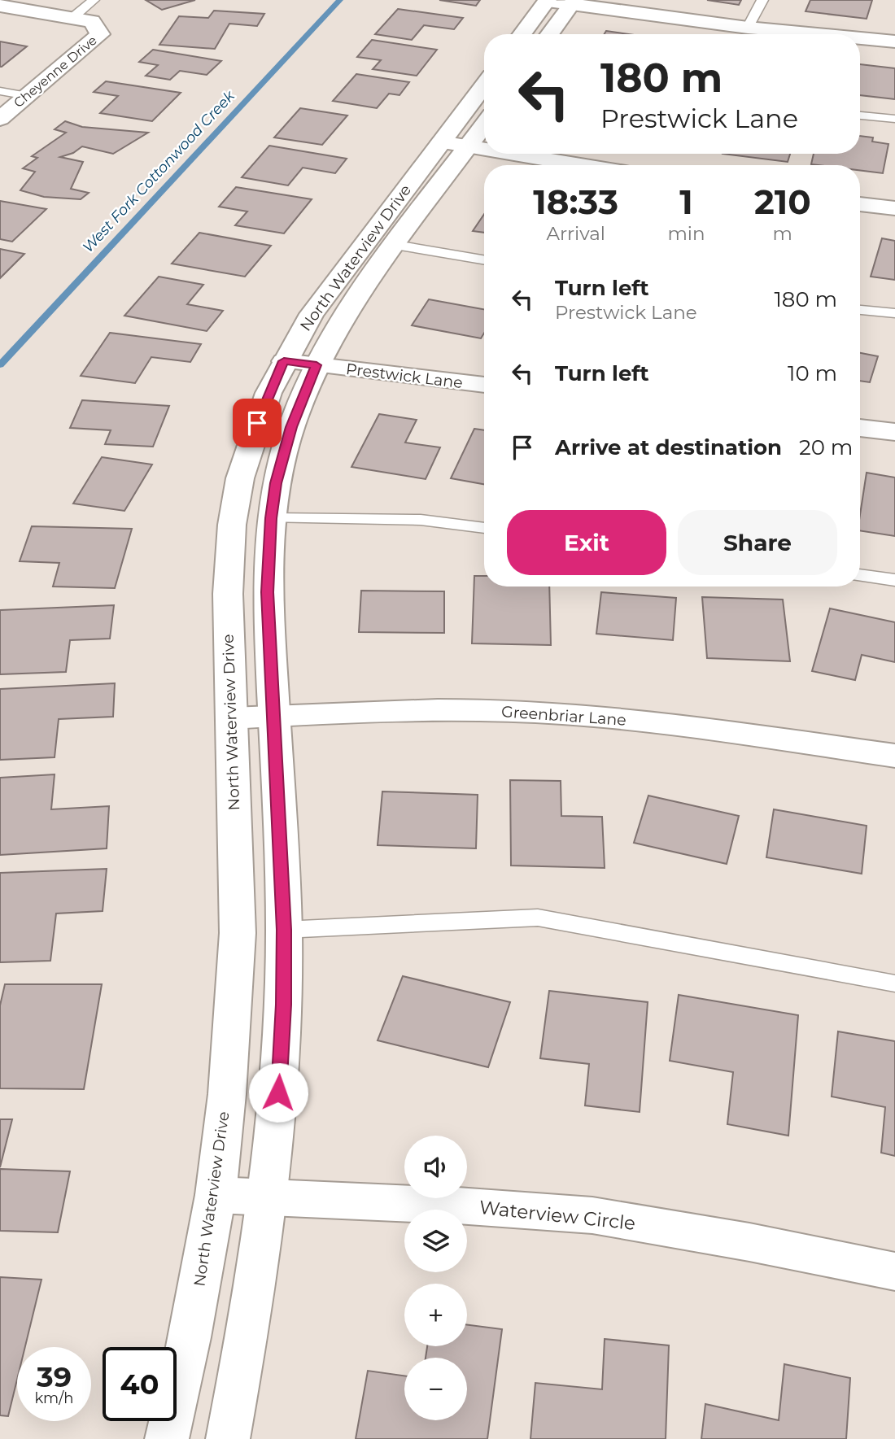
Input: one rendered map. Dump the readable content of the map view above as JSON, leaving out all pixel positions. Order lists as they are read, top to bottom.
{
  "streets": {
    "street": [
      "Cheyenne Drive",
      "North Waterview Drive",
      "Prestwick Lane",
      "Greenbriar Lane",
      "Waterview Circle"
    ]
  },
  "crossings": [
    ["North Waterview Drive", "Prestwick Lane"],
    ["North Waterview Drive", "Greenbriar Lane"],
    ["North Waterview Drive", "Waterview Circle"]
  ],
  "water": ["West Fork Cottonwood Creek"],
  "page": {
    "turn": ["180 m", "Prestwick Lane"],
    "eta": [
      "18:33",
      "Arrival",
      "1",
      "min",
      "210",
      "m"
    ],
    "list": [
      {
        "name": "Turn left",
        "note": "Prestwick Lane",
        "value": "180 m"
      },
      {
        "name": "Turn left",
        "value": "10 m"
      },
      {
        "name": "Arrive at destination",
        "value": "20 m"
      }
    ],
    "buttons": ["Exit", "Share"],
    "map_buttons": ["+", "−"],
    "speed": "39 km/h",
    "limit": "40"
  }
}
